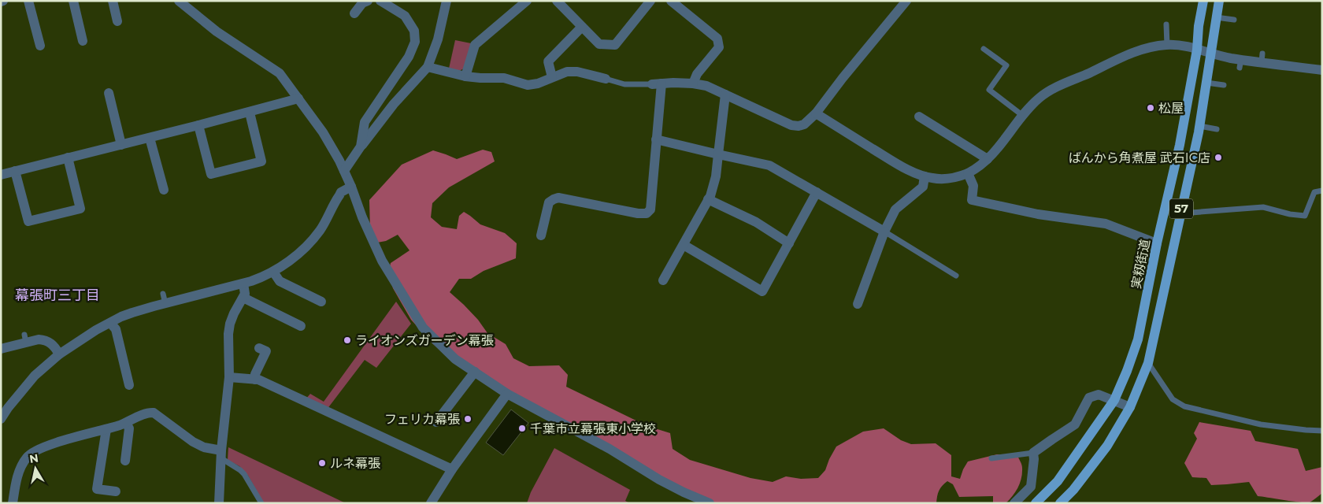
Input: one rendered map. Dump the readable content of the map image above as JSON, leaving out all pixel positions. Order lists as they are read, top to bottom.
{
  "streets": {
    "main road": ["57", "実籾街道"]
  },
  "districts": ["幕張町三丁目"],
  "places": [
    "松屋",
    "ばんから角煮屋 武石IC店",
    "ライオンズガーデン幕張",
    "フェリカ幕張",
    "千葉市立幕張東小学校",
    "ルネ幕張"
  ],
  "north": "top"
}
